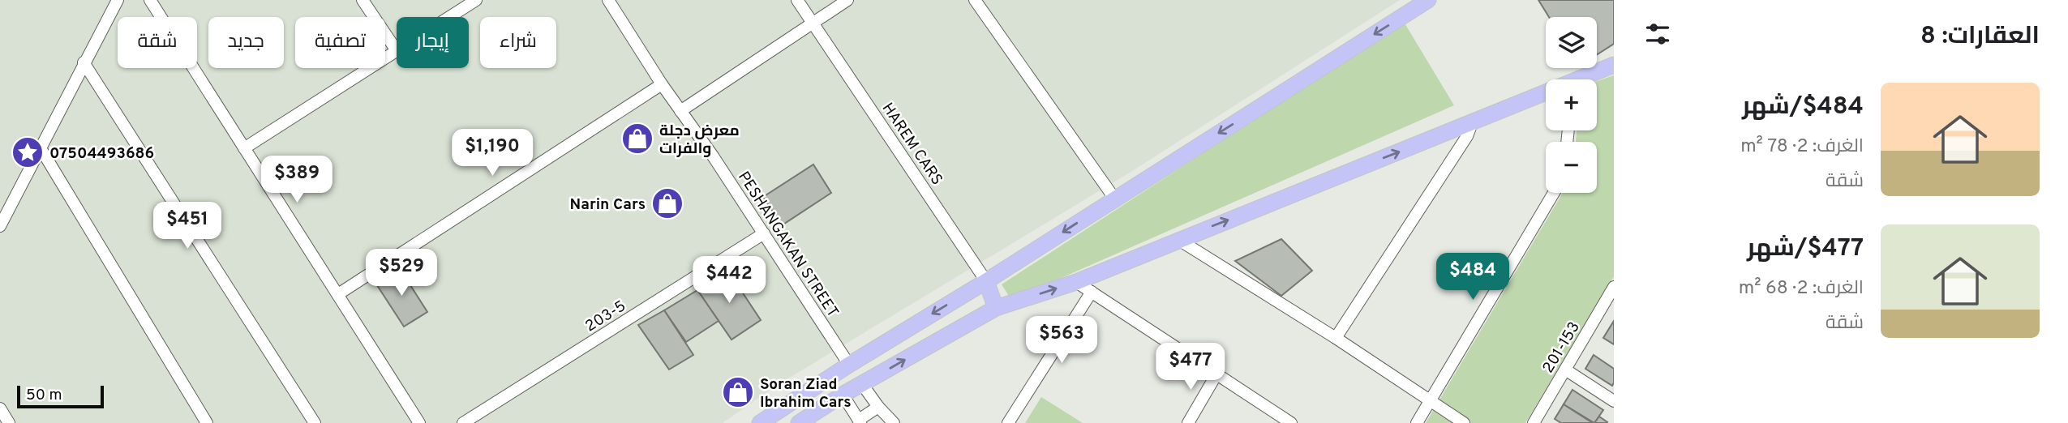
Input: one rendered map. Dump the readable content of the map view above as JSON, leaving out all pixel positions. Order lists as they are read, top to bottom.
{
  "streets": {
    "street": [
      "HAREM CARS",
      "PESHANGAKAN STREET",
      "203-5",
      "201-153"
    ]
  },
  "crossings": [
    ["PESHANGAKAN STREET", "203-5"]
  ],
  "places": {
    "shop": ["معرض دجلة والفرات", "Narin Cars", "Soran Ziad Ibrahim Cars"],
    "place": ["07504493686"]
  },
  "scale_bar": "50 m",
  "page": {
    "heading": "العقارات: 8",
    "map_buttons": ["+", "−"],
    "chip": [
      "شراء",
      "إيجار",
      "تصفية",
      "جديد",
      "شقة"
    ],
    "list": [
      {
        "name": "$484/شهر",
        "note": "الغرف: 2 · 78 m² · شقة"
      },
      {
        "name": "$477/شهر",
        "note": "الغرف: 2 · 68 m² · شقة"
      }
    ],
    "price": [
      "$1,190",
      "$389",
      "$451",
      "$529",
      "$484",
      "$442",
      "$563",
      "$477"
    ],
    "scale": "50 m"
  }
}
